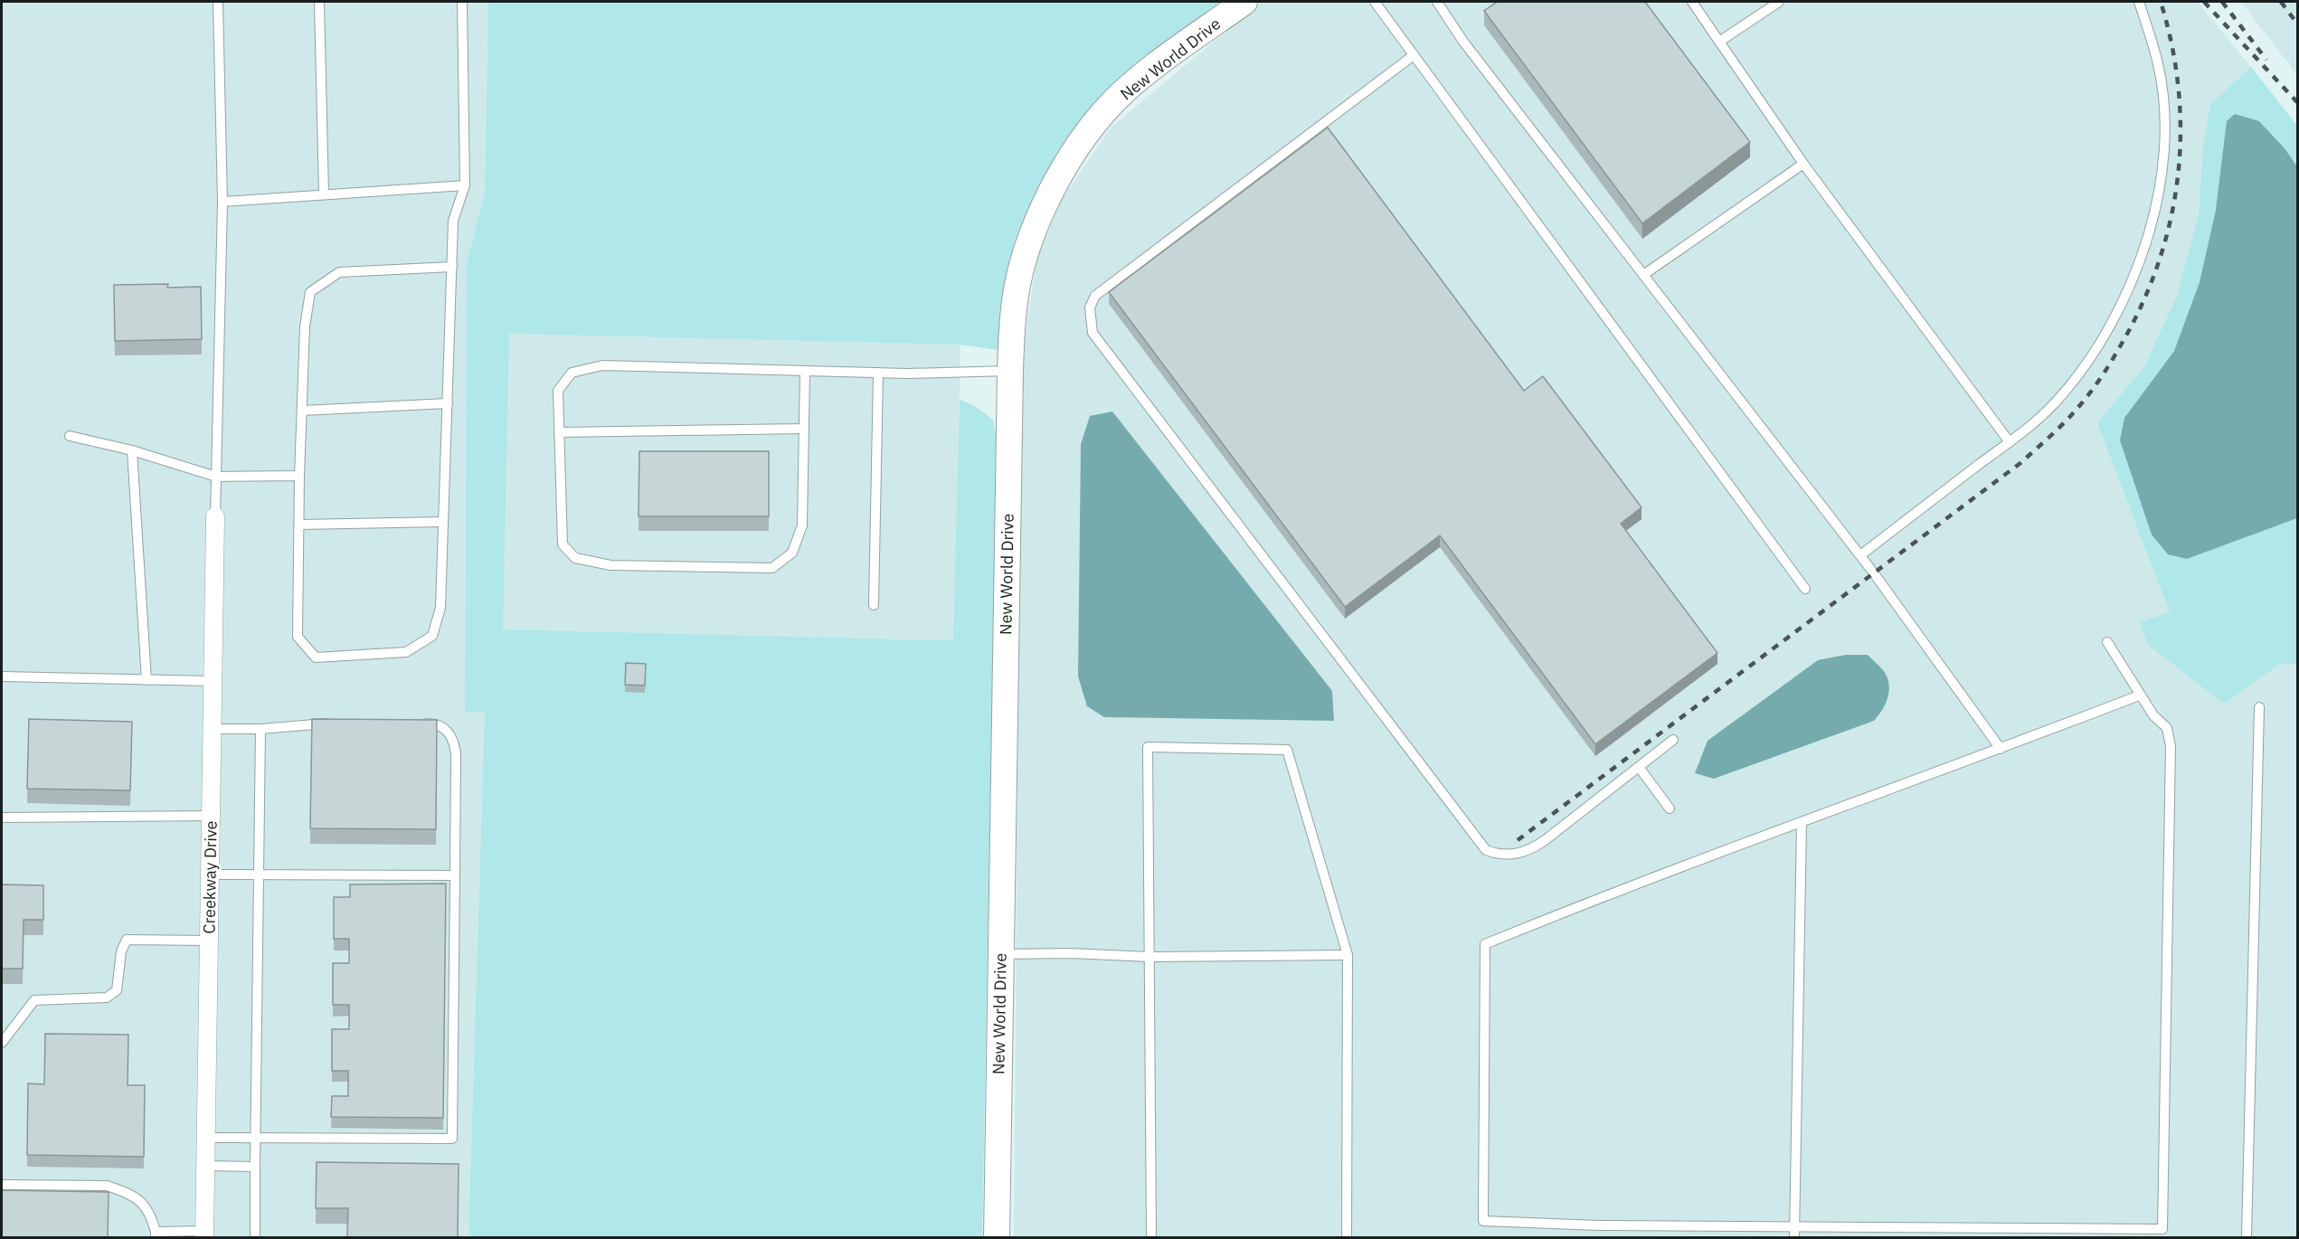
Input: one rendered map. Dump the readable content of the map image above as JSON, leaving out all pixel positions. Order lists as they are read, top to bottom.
{
  "streets": {
    "street": ["New World Drive", "Creekway Drive"]
  }
}
